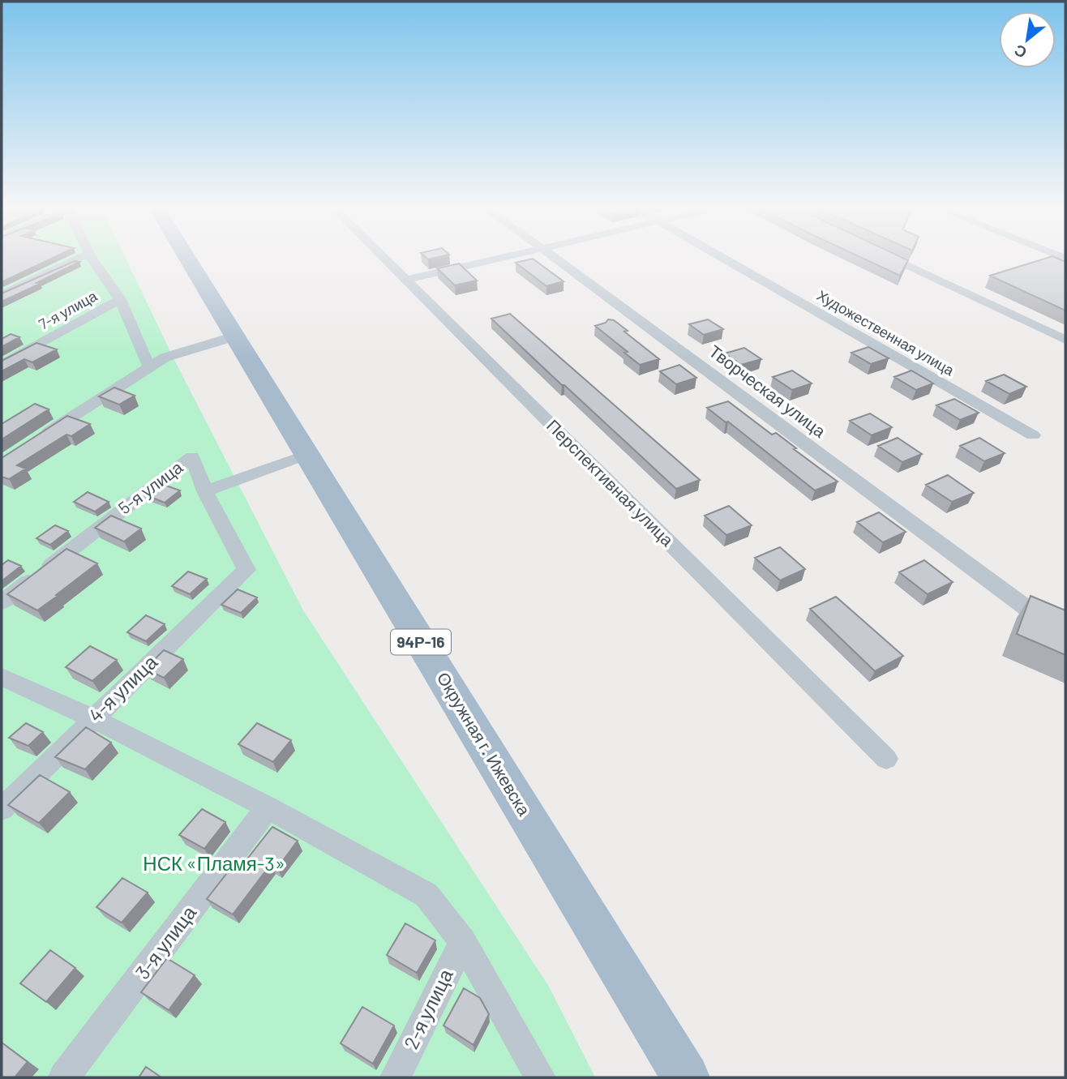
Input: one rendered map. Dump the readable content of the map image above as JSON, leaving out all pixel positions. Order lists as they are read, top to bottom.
{
  "streets": {
    "main road": ["94Р-16", "Окружная г. Ижевска"],
    "street": [
      "7-я улица",
      "Художественная улица",
      "Творческая улица",
      "Перспективная улица",
      "5-я улица",
      "4-я улица",
      "3-я улица",
      "2-я улица"
    ]
  },
  "crossings": [
    ["5-я улица", "4-я улица"]
  ],
  "parks": ["НСК «Пламя-3»"],
  "north": "bottom left"
}
